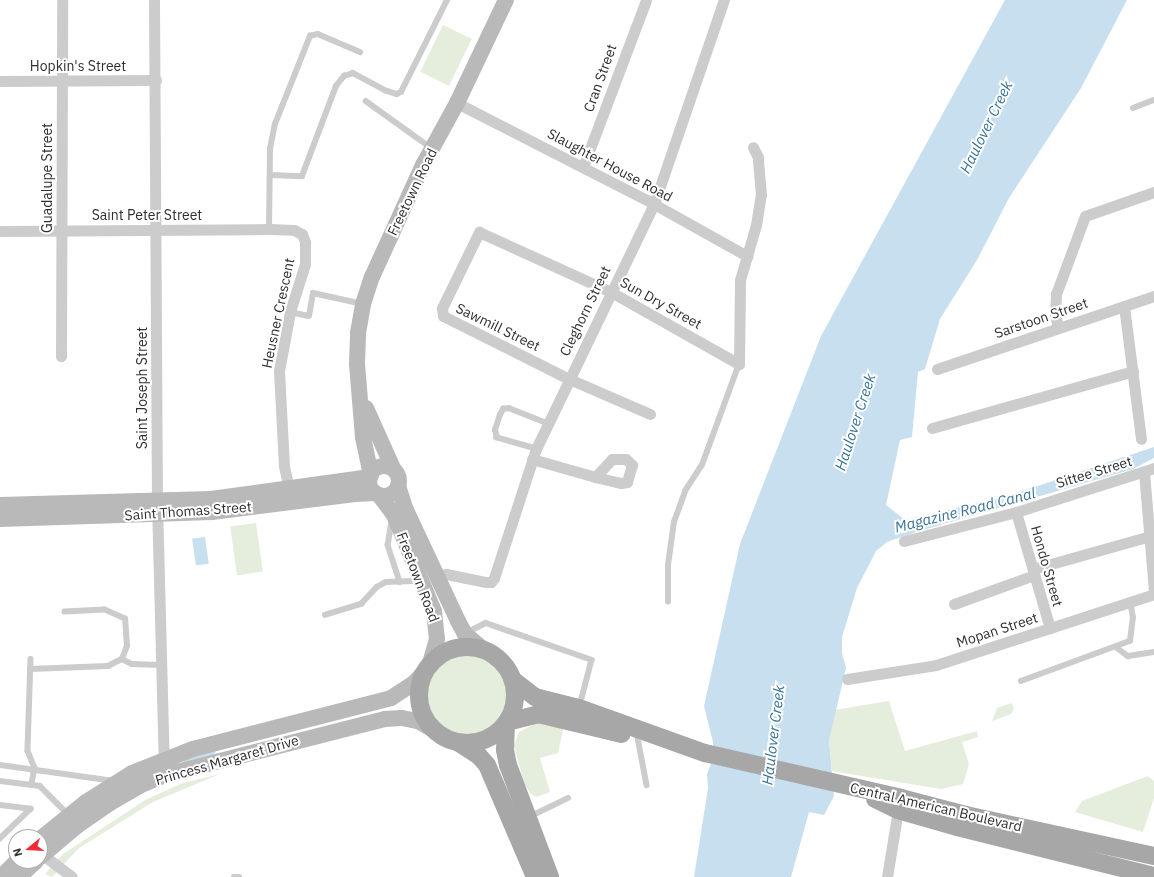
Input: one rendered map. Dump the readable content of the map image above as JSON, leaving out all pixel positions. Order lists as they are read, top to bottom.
{
  "streets": {
    "main road": [
      "Freetown Road",
      "Saint Thomas Street",
      "Princess Margaret Drive",
      "Central American Boulevard"
    ],
    "street": [
      "Hopkin's Street",
      "Cran Street",
      "Slaughter House Road",
      "Guadalupe Street",
      "Saint Peter Street",
      "Sun Dry Street",
      "Cleghorn Street",
      "Heusner Crescent",
      "Sarstoon Street",
      "Sawmill Street",
      "Saint Joseph Street",
      "Sittee Street",
      "Hondo Street",
      "Mopan Street"
    ]
  },
  "crossings": [
    ["Hopkin's Street", "Guadalupe Street"],
    ["Hopkin's Street", "Saint Joseph Street"],
    ["Cran Street", "Slaughter House Road"],
    ["Slaughter House Road", "Freetown Road"],
    ["Slaughter House Road", "Cleghorn Street"],
    ["Guadalupe Street", "Saint Peter Street"],
    ["Freetown Road", "Cleghorn Street"],
    ["Freetown Road", "Saint Thomas Street"],
    ["Freetown Road", "Princess Margaret Drive"],
    ["Saint Peter Street", "Heusner Crescent"],
    ["Saint Peter Street", "Saint Joseph Street"],
    ["Sun Dry Street", "Cleghorn Street"],
    ["Sun Dry Street", "Sawmill Street"],
    ["Cleghorn Street", "Sawmill Street"],
    ["Heusner Crescent", "Saint Thomas Street"],
    ["Saint Joseph Street", "Saint Thomas Street"],
    ["Saint Joseph Street", "Princess Margaret Drive"],
    ["Sittee Street", "Hondo Street"],
    ["Hondo Street", "Mopan Street"]
  ],
  "water": ["Haulover Creek", "Magazine Road Canal"],
  "north": "left"
}
